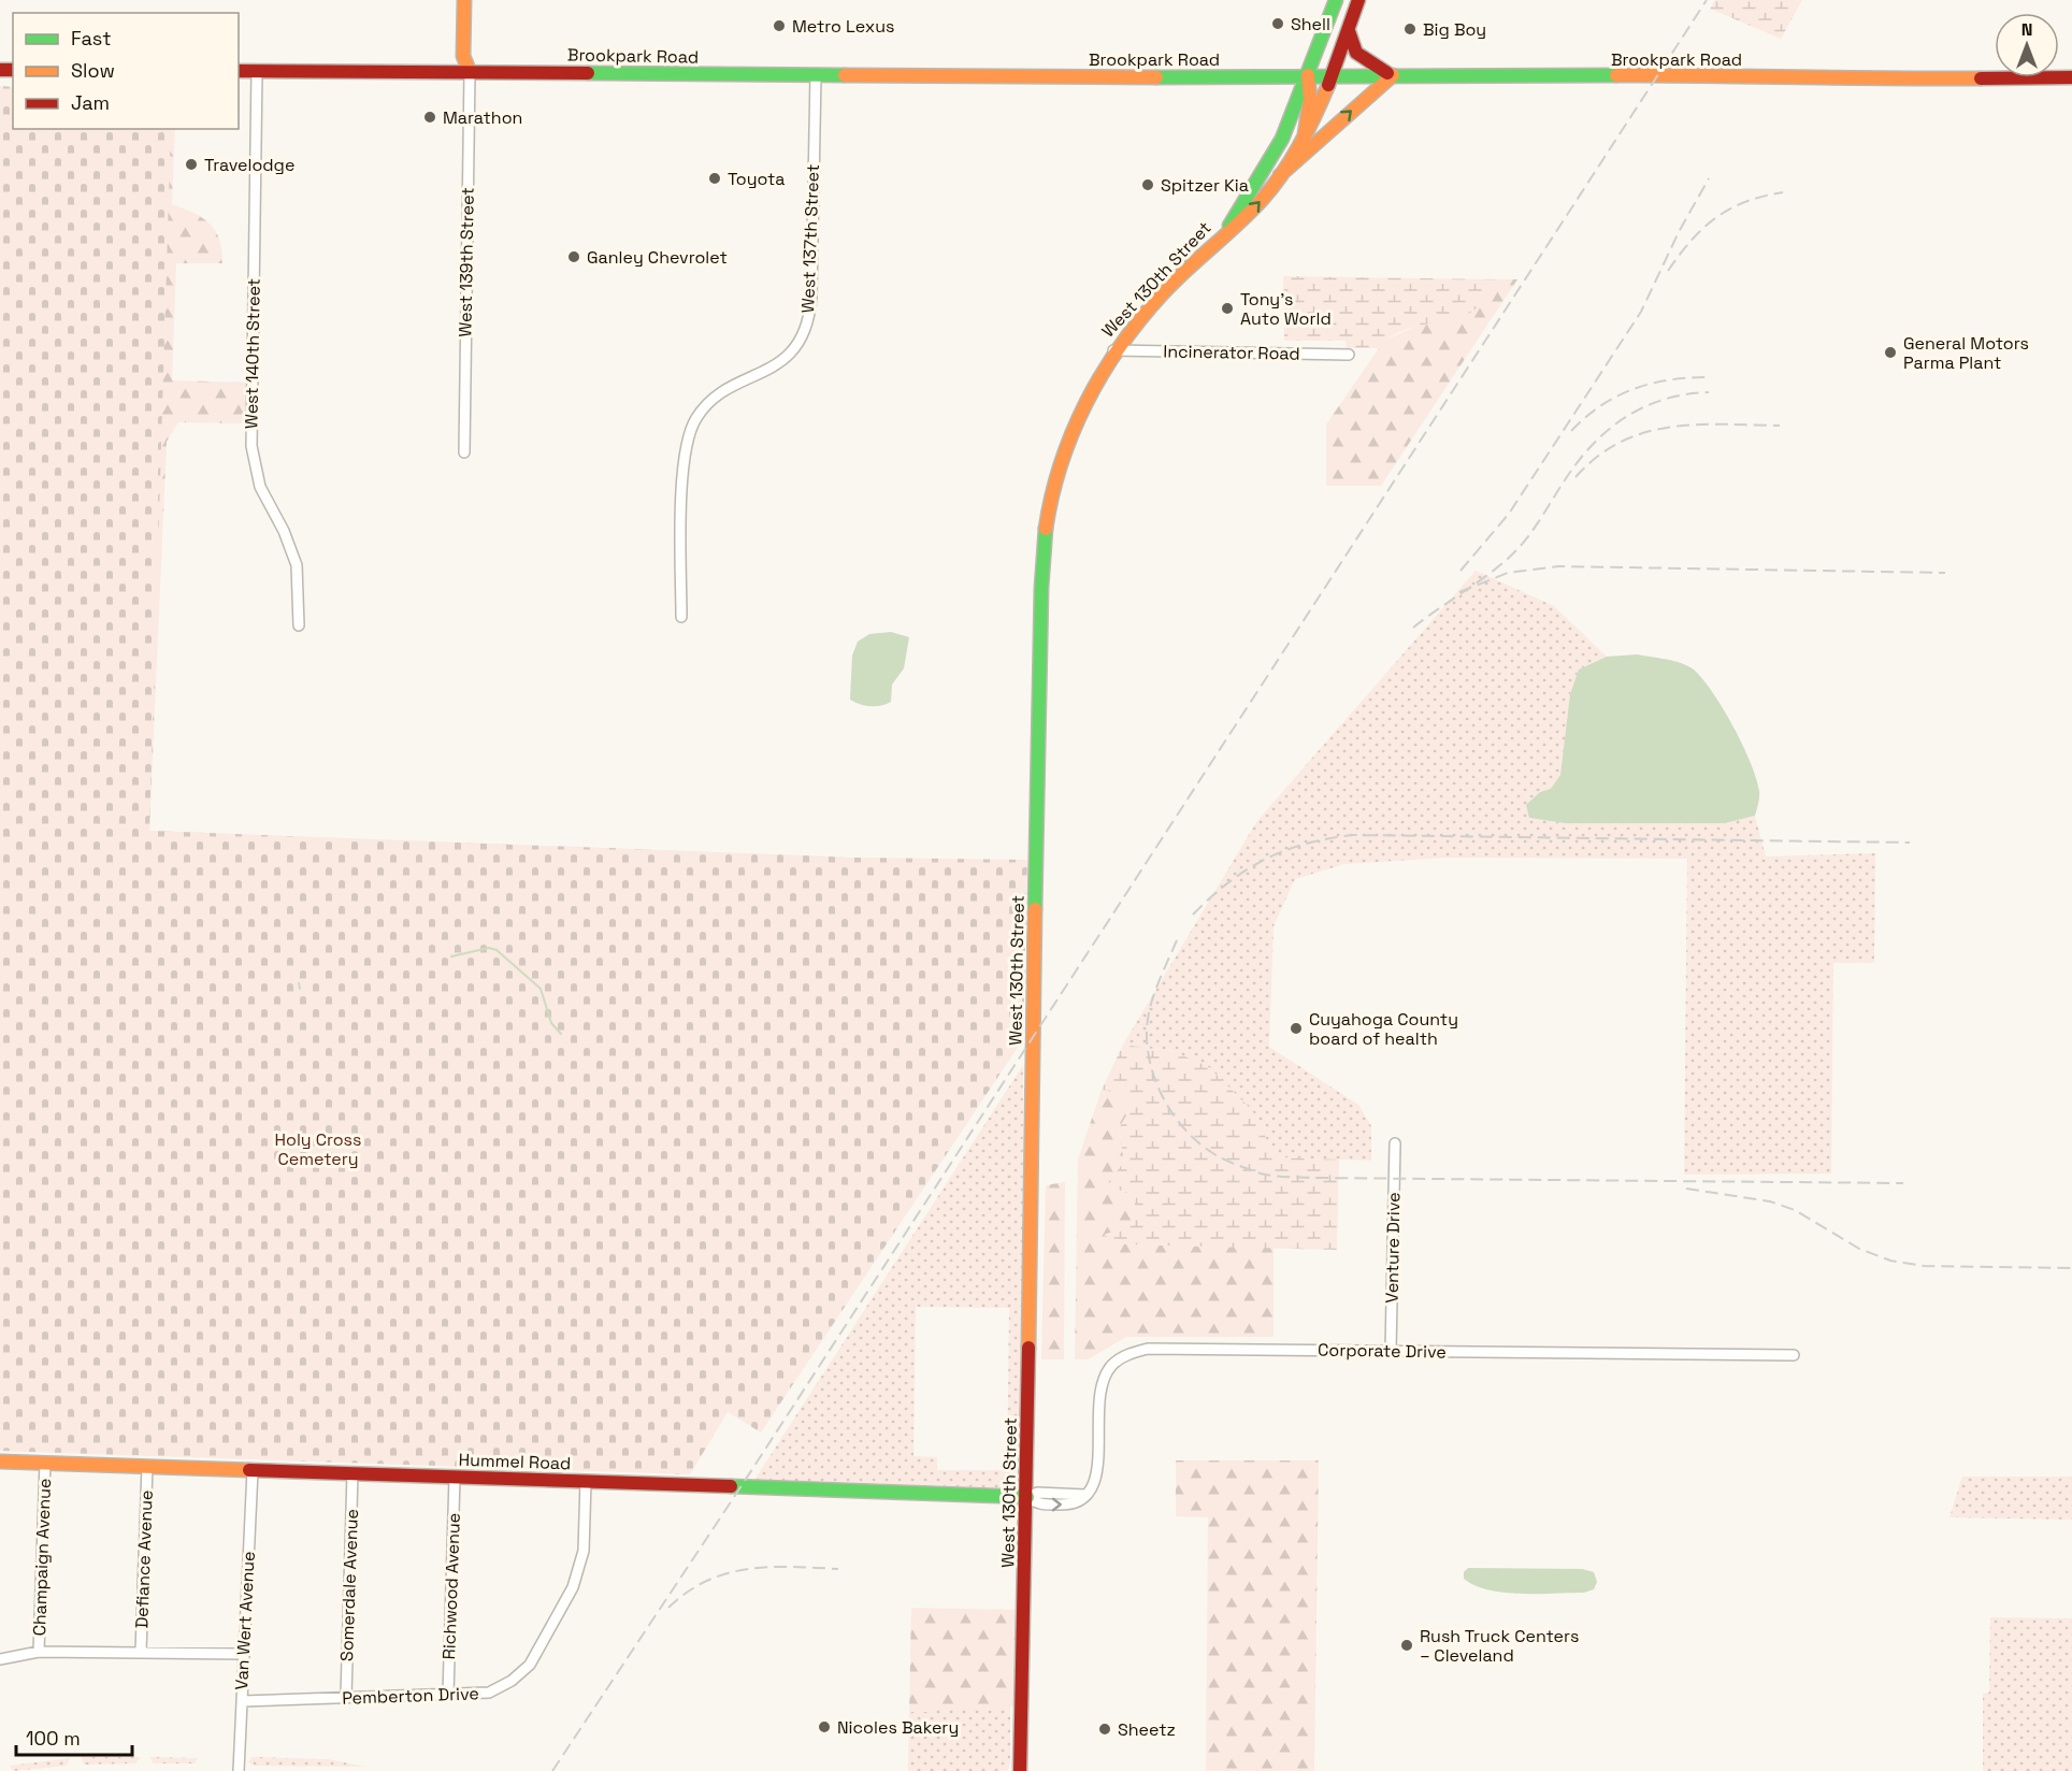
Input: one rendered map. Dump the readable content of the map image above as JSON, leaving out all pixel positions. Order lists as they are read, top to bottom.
{
  "streets": {
    "main road": ["Brookpark Road", "West 130th Street", "Hummel Road"],
    "street": [
      "West 137th Street",
      "West 139th Street",
      "Incinerator Road",
      "West 140th Street",
      "Venture Drive",
      "Corporate Drive",
      "Champaign Avenue",
      "Defiance Avenue",
      "Somerdale Avenue",
      "Richwood Avenue",
      "Van Wert Avenue",
      "Pemberton Drive"
    ]
  },
  "crossings": [
    ["Brookpark Road", "West 137th Street"],
    ["Brookpark Road", "West 139th Street"],
    ["Brookpark Road", "West 130th Street"],
    ["Brookpark Road", "West 140th Street"],
    ["West 130th Street", "Incinerator Road"],
    ["West 130th Street", "Corporate Drive"],
    ["West 130th Street", "Hummel Road"],
    ["Venture Drive", "Corporate Drive"],
    ["Corporate Drive", "Hummel Road"],
    ["Hummel Road", "Champaign Avenue"],
    ["Hummel Road", "Defiance Avenue"],
    ["Hummel Road", "Somerdale Avenue"],
    ["Hummel Road", "Richwood Avenue"],
    ["Hummel Road", "Van Wert Avenue"],
    ["Hummel Road", "Pemberton Drive"],
    ["Somerdale Avenue", "Pemberton Drive"],
    ["Richwood Avenue", "Pemberton Drive"],
    ["Van Wert Avenue", "Pemberton Drive"]
  ],
  "parks": ["Holy Cross Cemetery"],
  "places": [
    "Shell",
    "Metro Lexus",
    "Big Boy",
    "Marathon",
    "Travelodge",
    "Toyota",
    "Spitzer Kia",
    "Ganley Chevrolet",
    "Tony's Auto World",
    "General Motors Parma Plant",
    "Cuyahoga County board of health",
    "Rush Truck Centers – Cleveland",
    "Nicoles Bakery",
    "Sheetz"
  ],
  "legend": ["Fast", "Slow", "Jam"],
  "scale_bar": "100 m",
  "north": "top"
}
